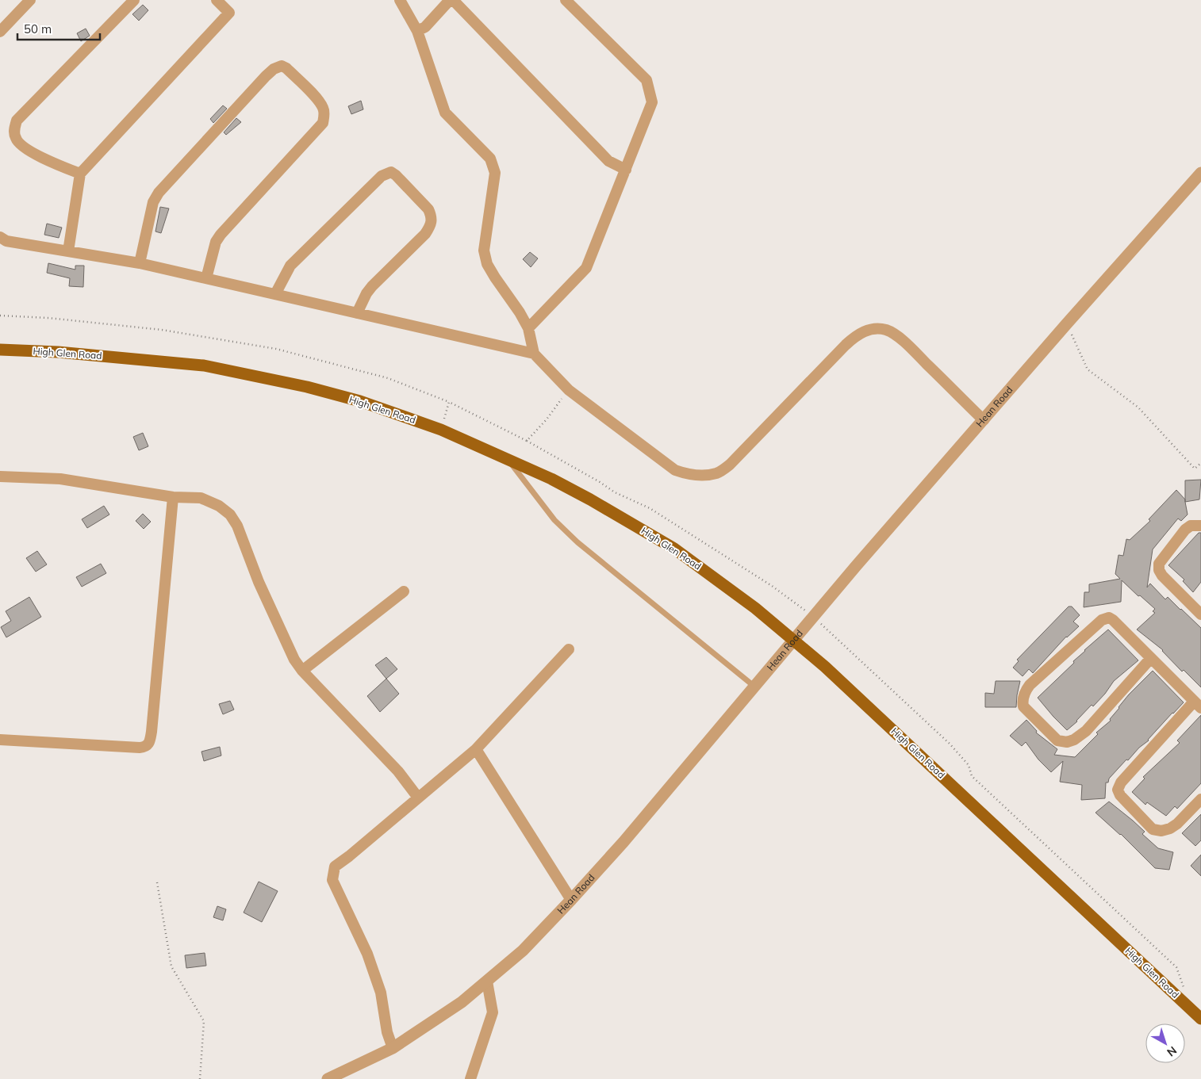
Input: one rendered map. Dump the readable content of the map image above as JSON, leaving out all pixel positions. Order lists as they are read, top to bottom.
{
  "streets": {
    "main road": ["High Glen Road"],
    "street": ["Hean Road"]
  },
  "crossings": [
    ["High Glen Road", "Hean Road"]
  ],
  "scale_bar": "50 m",
  "north": "bottom right"
}
